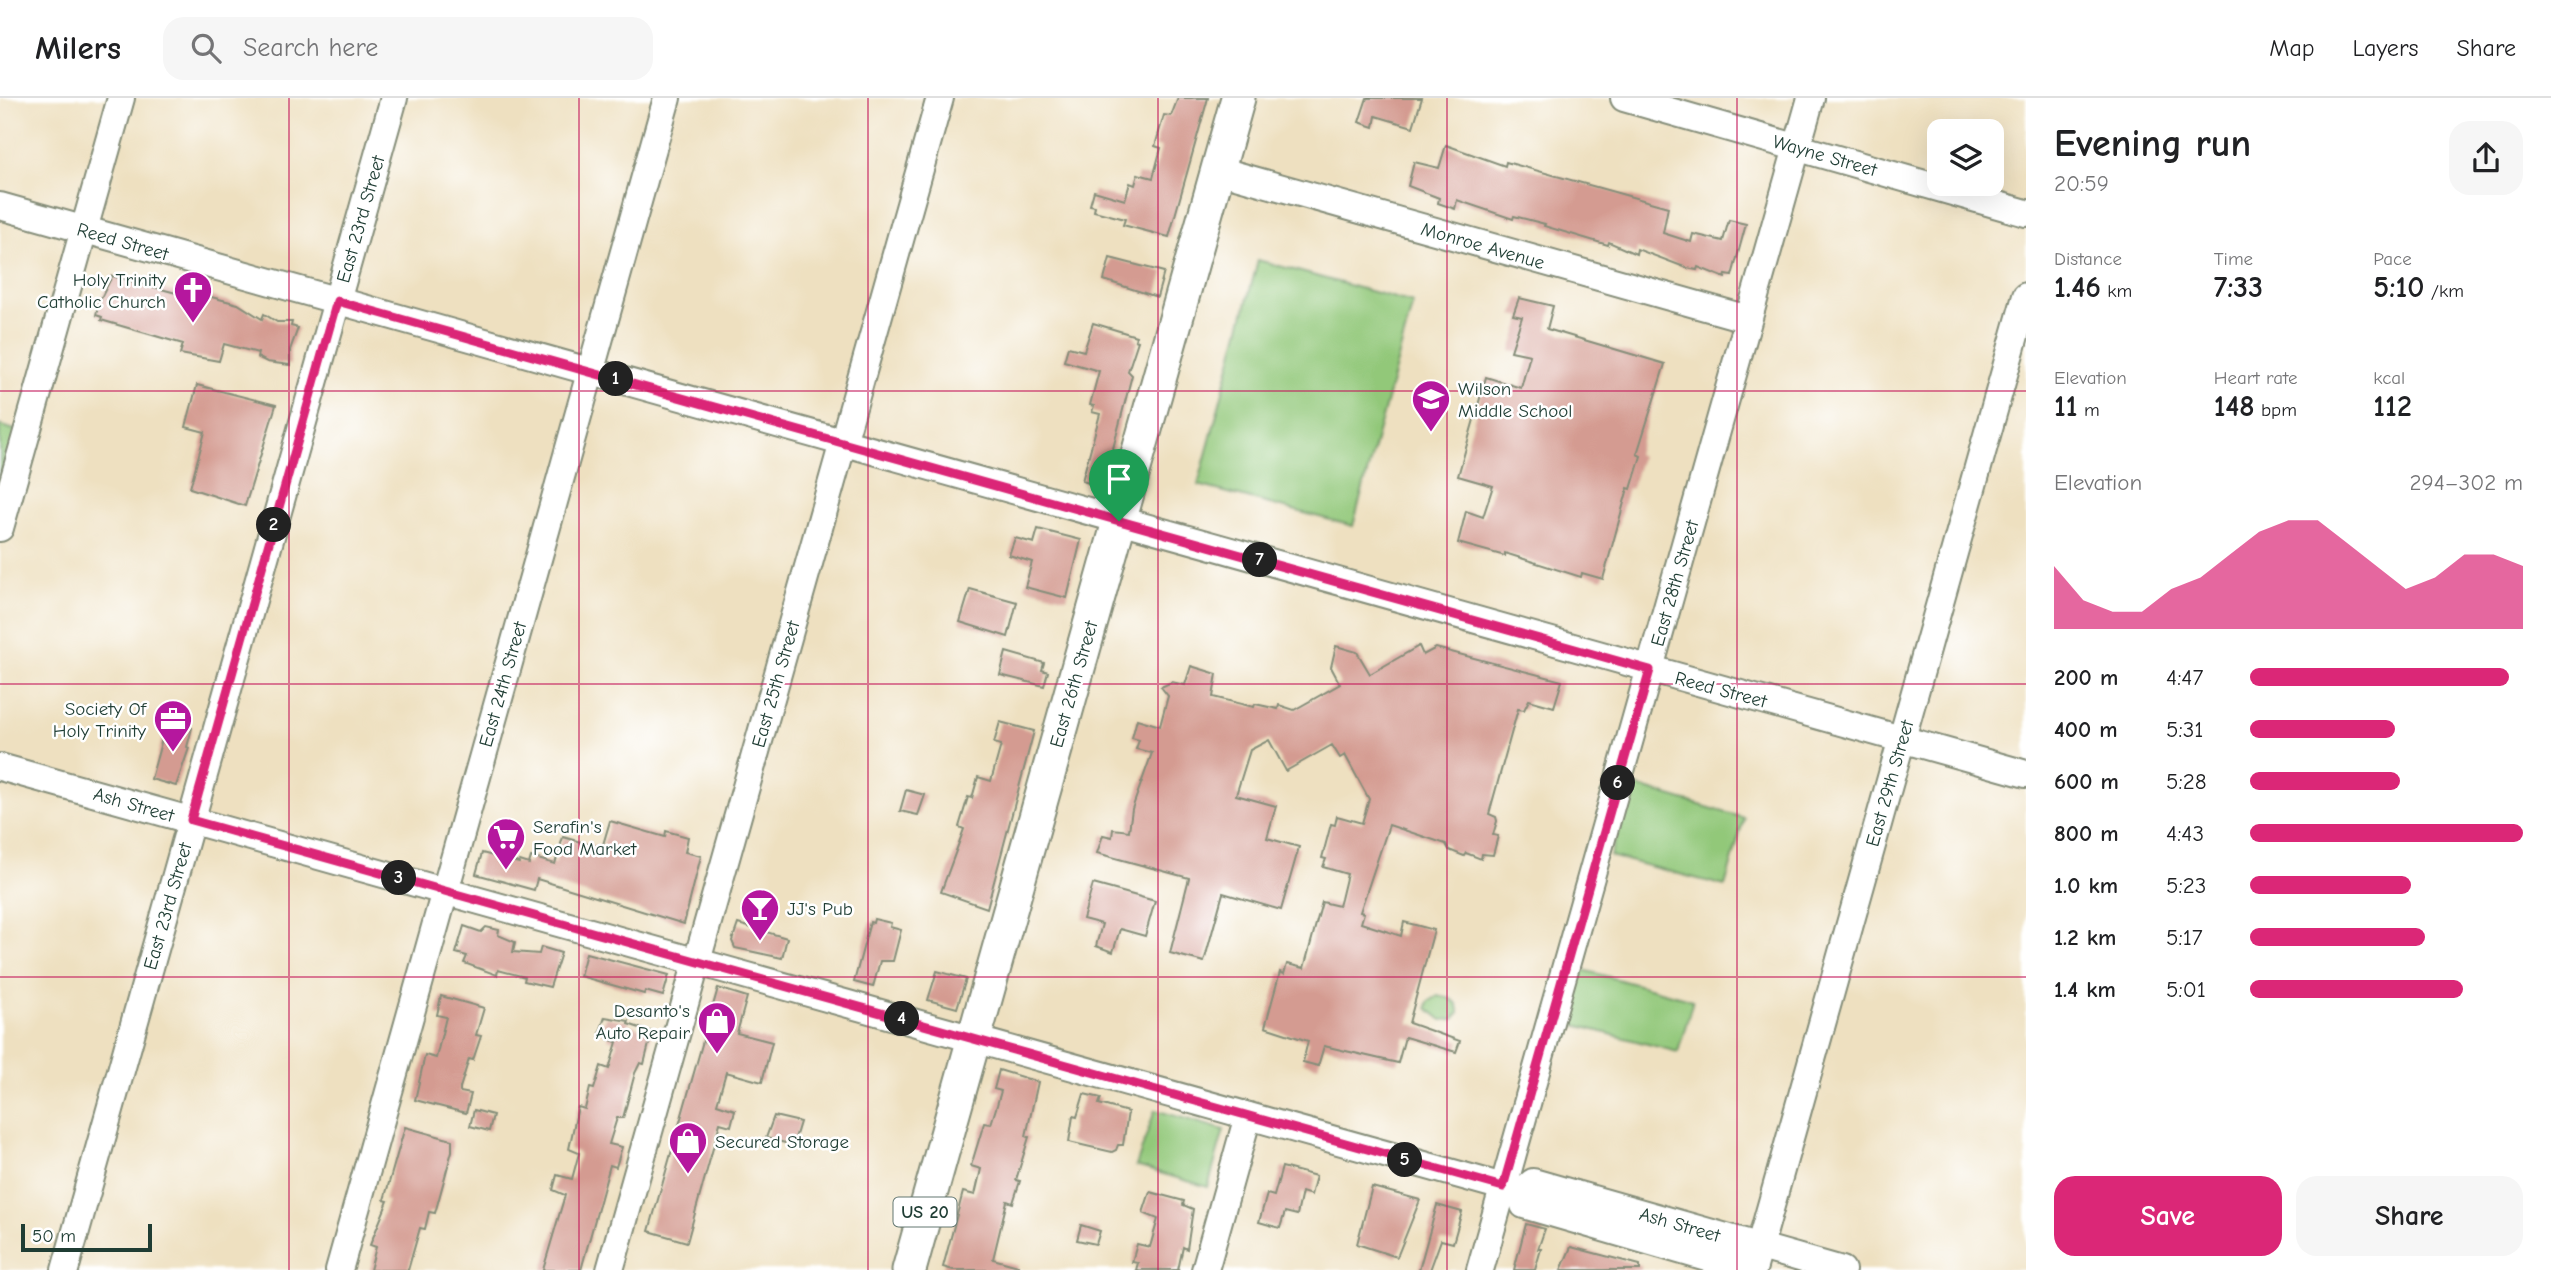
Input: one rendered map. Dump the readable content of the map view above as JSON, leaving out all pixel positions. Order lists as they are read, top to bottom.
{
  "streets": {
    "main road": ["East 26th Street", "US 20"],
    "street": [
      "Wayne Street",
      "East 23rd Street",
      "Reed Street",
      "Monroe Avenue",
      "East 28th Street",
      "East 24th Street",
      "East 25th Street",
      "East 29th Street",
      "Ash Street"
    ]
  },
  "crossings": [
    ["Wayne Street", "East 28th Street"],
    ["East 23rd Street", "Reed Street"],
    ["East 23rd Street", "Ash Street"],
    ["Reed Street", "East 28th Street"],
    ["Reed Street", "East 24th Street"],
    ["Reed Street", "East 25th Street"],
    ["Reed Street", "East 26th Street"],
    ["Reed Street", "East 29th Street"],
    ["Monroe Avenue", "East 28th Street"],
    ["Monroe Avenue", "East 26th Street"],
    ["East 28th Street", "Ash Street"],
    ["East 24th Street", "Ash Street"],
    ["East 25th Street", "Ash Street"],
    ["East 26th Street", "Ash Street"],
    ["East 29th Street", "Ash Street"]
  ],
  "places": {
    "church": ["Holy Trinity Catholic Church"],
    "school or university": ["Wilson Middle School"],
    "office": ["Society Of Holy Trinity"],
    "supermarket": ["Serafin's Food Market"],
    "bar": ["JJ's Pub"],
    "shop": ["Desanto's Auto Repair", "Secured Storage"]
  },
  "scale_bar": "50 m",
  "page": {
    "header": "Milers",
    "search": "Search here",
    "nav": ["Map", "Layers", "Share"],
    "heading": ["Evening run", "20:59"],
    "stats": [
      ["Distance", "1.46 km"],
      ["Time", "7:33"],
      ["Pace", "5:10 /km"],
      ["Elevation", "11 m"],
      ["Heart rate", "148 bpm"],
      ["kcal", "112"]
    ],
    "pins": [
      "1",
      "2",
      "7",
      "6",
      "3",
      "4",
      "5"
    ],
    "chart": ["Elevation", "294–302 m"],
    "list": [
      {
        "name": "200 m",
        "note": "4:47"
      },
      {
        "name": "400 m",
        "note": "5:31"
      },
      {
        "name": "600 m",
        "note": "5:28"
      },
      {
        "name": "800 m",
        "note": "4:43"
      },
      {
        "name": "1.0 km",
        "note": "5:23"
      },
      {
        "name": "1.2 km",
        "note": "5:17"
      },
      {
        "name": "1.4 km",
        "note": "5:01"
      }
    ],
    "buttons": ["Save", "Share"],
    "scale": "50 m"
  }
}
